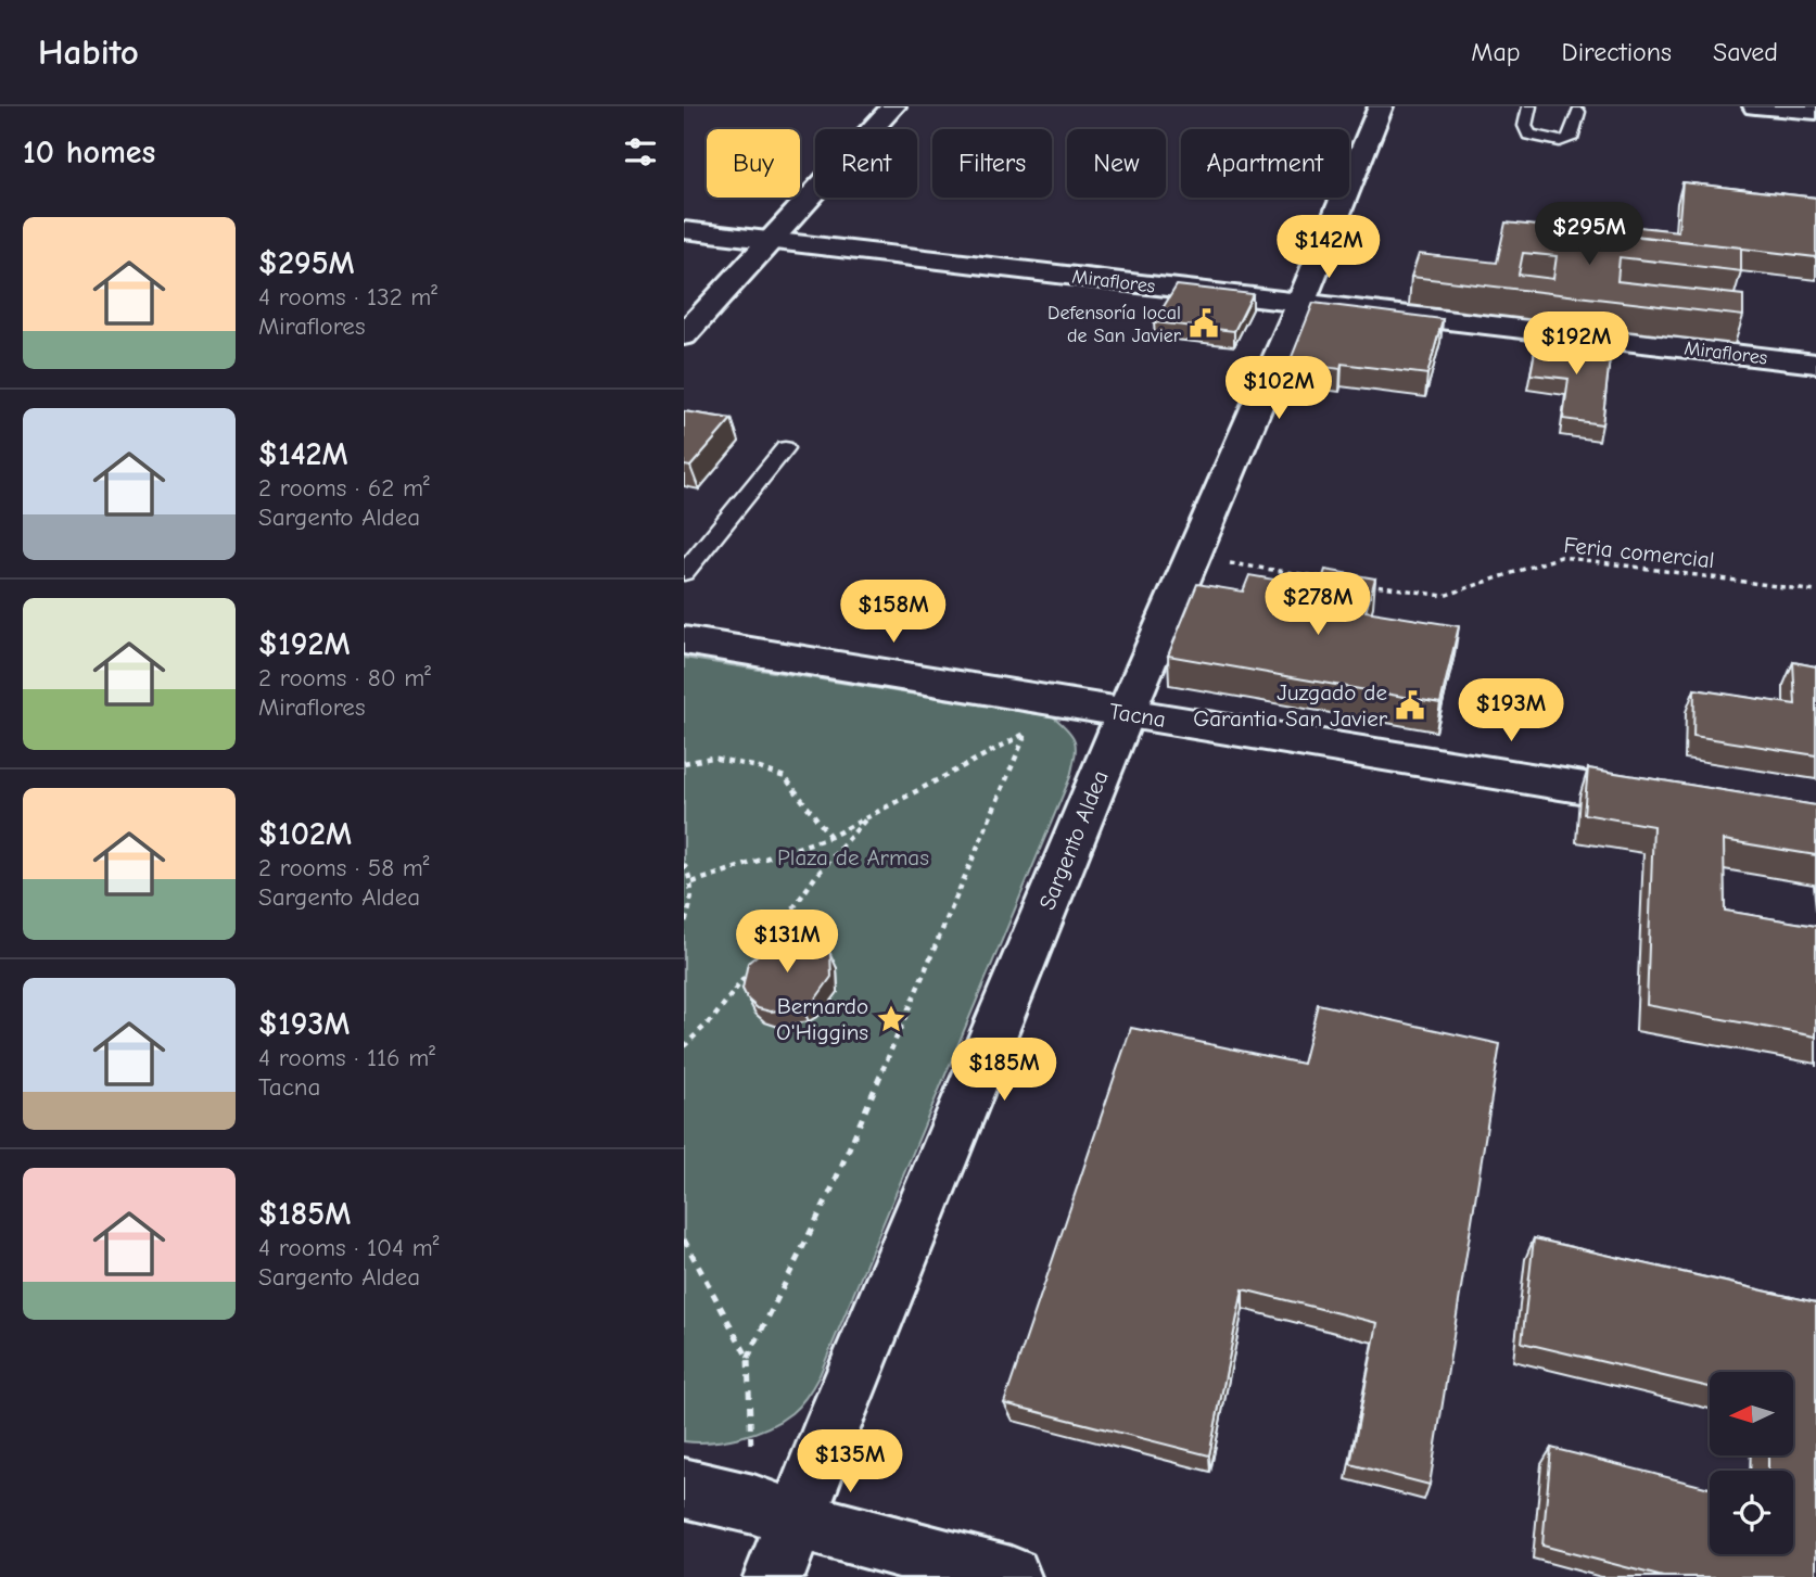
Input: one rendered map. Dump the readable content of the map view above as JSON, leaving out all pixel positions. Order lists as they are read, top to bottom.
{
  "streets": {
    "street": ["Miraflores", "Tacna", "Sargento Aldea"],
    "path": ["Feria comercial"]
  },
  "crossings": [
    ["Miraflores", "Sargento Aldea"],
    ["Tacna", "Sargento Aldea"]
  ],
  "parks": ["Plaza de Armas"],
  "places": {
    "public building": ["Defensoría local de San Javier", "Juzgado de Garantia San Javier"],
    "place": ["Bernardo O'Higgins"]
  },
  "north": "left",
  "page": {
    "header": "Habito",
    "nav": ["Map", "Directions", "Saved"],
    "heading": "10 homes",
    "chip": [
      "Buy",
      "Rent",
      "Filters",
      "New",
      "Apartment"
    ],
    "list": [
      {
        "name": "$295M",
        "note": "4 rooms · 132 m² · Miraflores"
      },
      {
        "name": "$142M",
        "note": "2 rooms · 62 m² · Sargento Aldea"
      },
      {
        "name": "$192M",
        "note": "2 rooms · 80 m² · Miraflores"
      },
      {
        "name": "$102M",
        "note": "2 rooms · 58 m² · Sargento Aldea"
      },
      {
        "name": "$193M",
        "note": "4 rooms · 116 m² · Tacna"
      },
      {
        "name": "$185M",
        "note": "4 rooms · 104 m² · Sargento Aldea"
      }
    ],
    "price": [
      "$295M",
      "$142M",
      "$192M",
      "$102M",
      "$278M",
      "$158M",
      "$193M",
      "$131M",
      "$185M",
      "$135M"
    ]
  }
}
